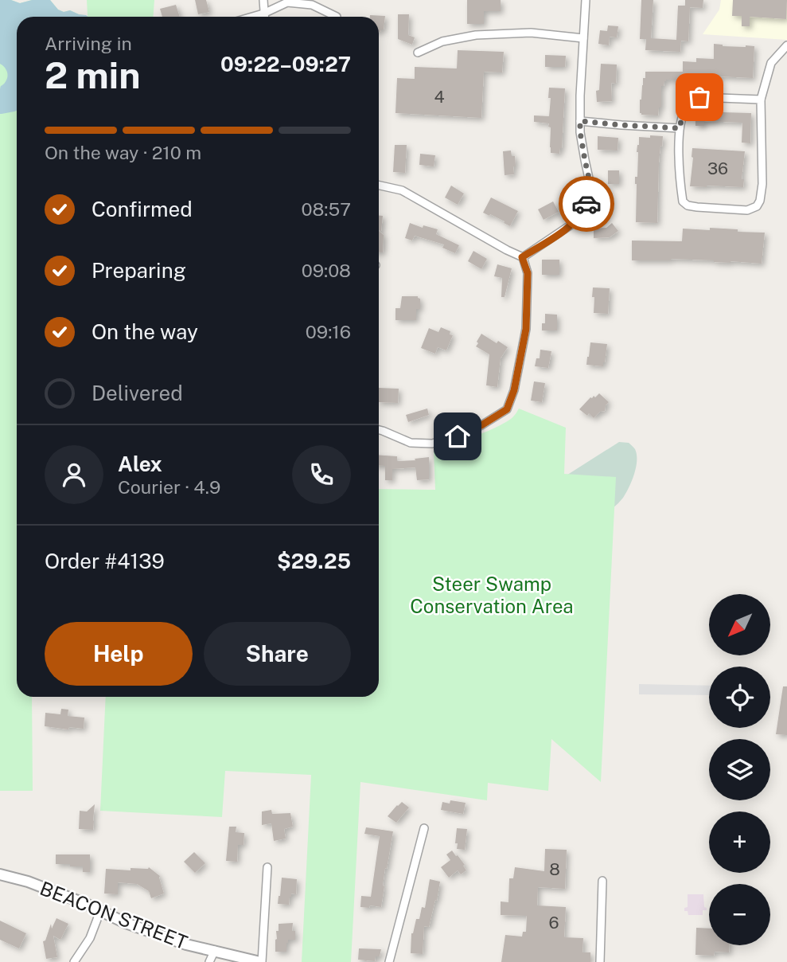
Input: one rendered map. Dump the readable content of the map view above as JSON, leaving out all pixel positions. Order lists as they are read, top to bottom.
{
  "streets": {
    "street": ["BEACON STREET"]
  },
  "parks": ["Steer Swamp Conservation Area"],
  "house_numbers": [
    "4",
    "36",
    "8",
    "6"
  ],
  "north": "bottom left",
  "page": {
    "heading": ["2 min", "Arriving in", "09:22–09:27"],
    "panel": [
      "Alex",
      "Courier · 4.9",
      "Order #4139",
      "$29.25"
    ],
    "bar": "On the way · 210 m",
    "list": [
      ["Confirmed", "08:57"],
      ["Preparing", "09:08"],
      ["On the way", "09:16"],
      "Delivered"
    ],
    "map_buttons": ["+", "−"],
    "buttons": ["Help", "Share"]
  }
}
